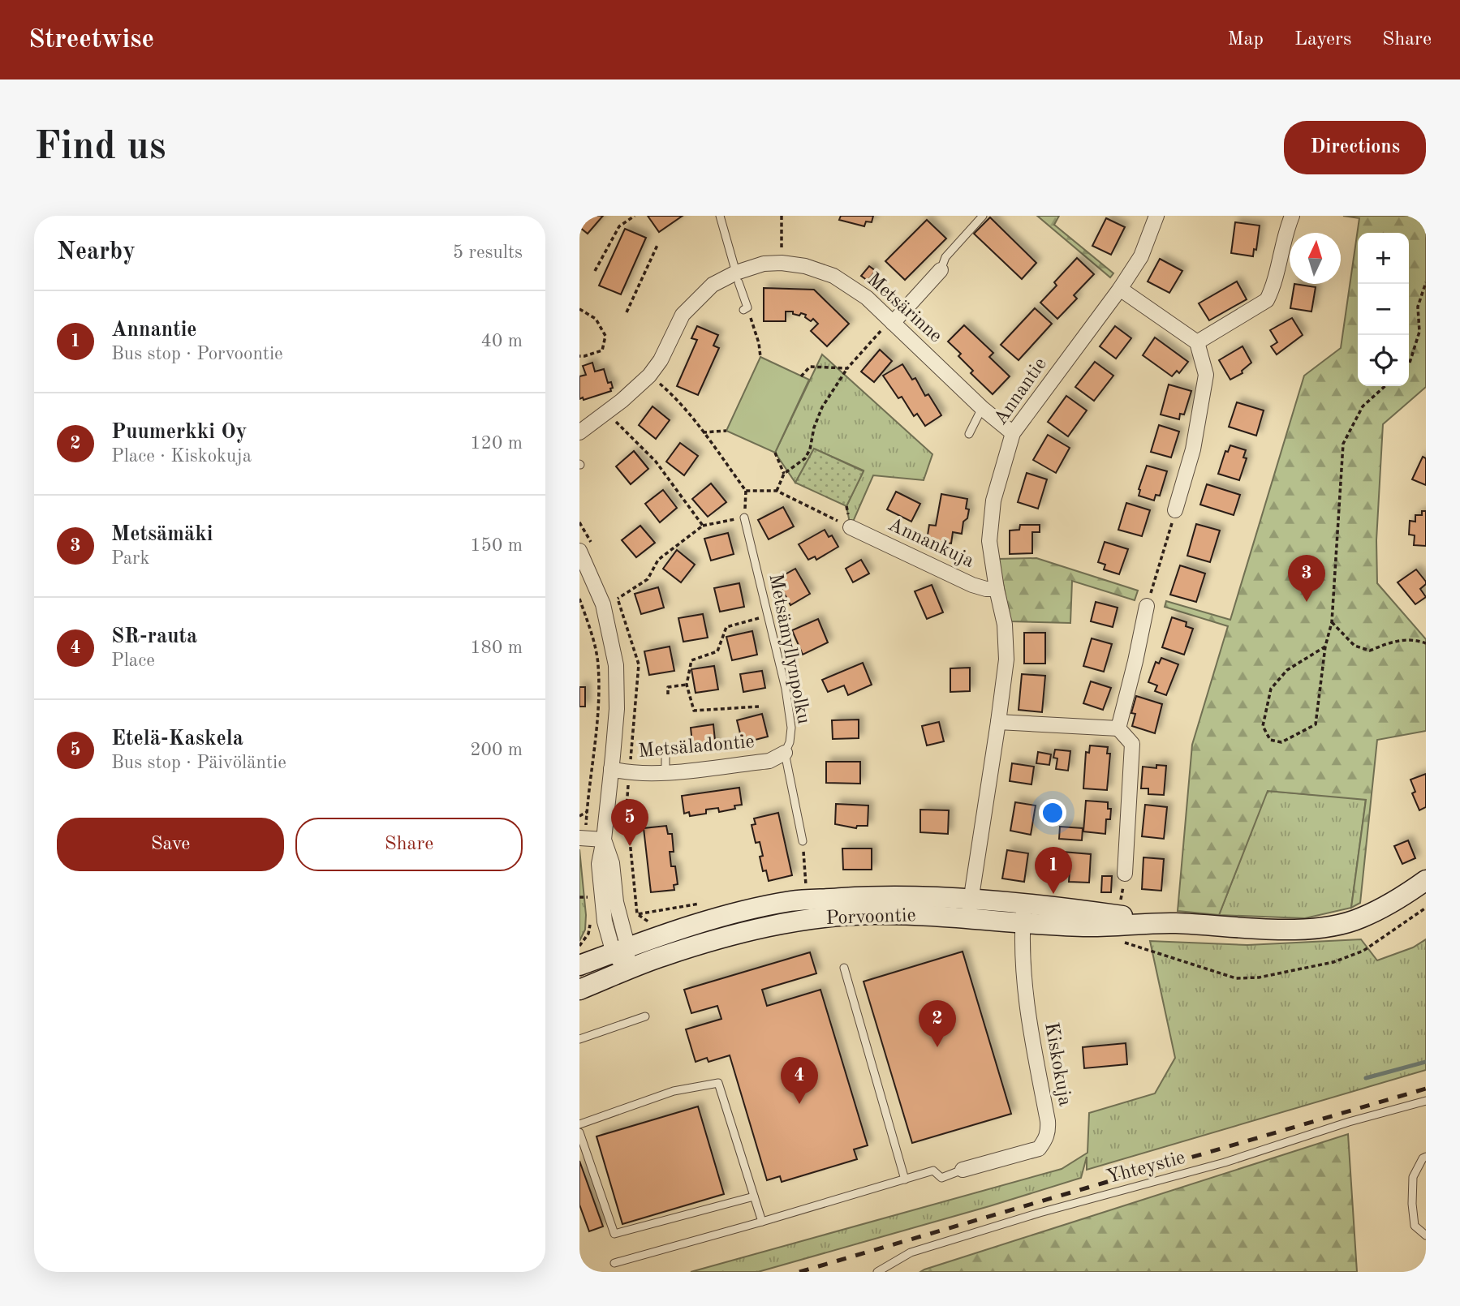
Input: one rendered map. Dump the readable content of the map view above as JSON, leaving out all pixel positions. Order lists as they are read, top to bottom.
{
  "streets": {
    "street": [
      "Metsärinne",
      "Annantie",
      "Annankuja",
      "Metsäladontie",
      "Porvoontie",
      "Kiskokuja"
    ],
    "lane": ["Metsämyllynpolku", "Yhteystie"]
  },
  "crossings": [
    ["Metsärinne", "Annantie"],
    ["Annantie", "Annankuja"],
    ["Annantie", "Porvoontie"],
    ["Metsämyllynpolku", "Metsäladontie"],
    ["Porvoontie", "Kiskokuja"]
  ],
  "north": "top",
  "page": {
    "header": "Streetwise",
    "nav": ["Map", "Layers", "Share"],
    "buttons": [
      "Directions",
      ["Save", "Share"]
    ],
    "title": "Find us",
    "heading": ["Nearby", "5 results"],
    "map_buttons": ["+", "−"],
    "list": [
      {
        "mark": "1",
        "name": "Annantie",
        "note": "Bus stop · Porvoontie",
        "value": "40 m"
      },
      {
        "mark": "2",
        "name": "Puumerkki Oy",
        "note": "Place · Kiskokuja",
        "value": "120 m"
      },
      {
        "mark": "3",
        "name": "Metsämäki",
        "note": "Park",
        "value": "150 m"
      },
      {
        "mark": "4",
        "name": "SR-rauta",
        "note": "Place",
        "value": "180 m"
      },
      {
        "mark": "5",
        "name": "Etelä-Kaskela",
        "note": "Bus stop · Päivöläntie",
        "value": "200 m"
      }
    ],
    "pins": [
      "3",
      "5",
      "1",
      "2",
      "4"
    ]
  }
}
